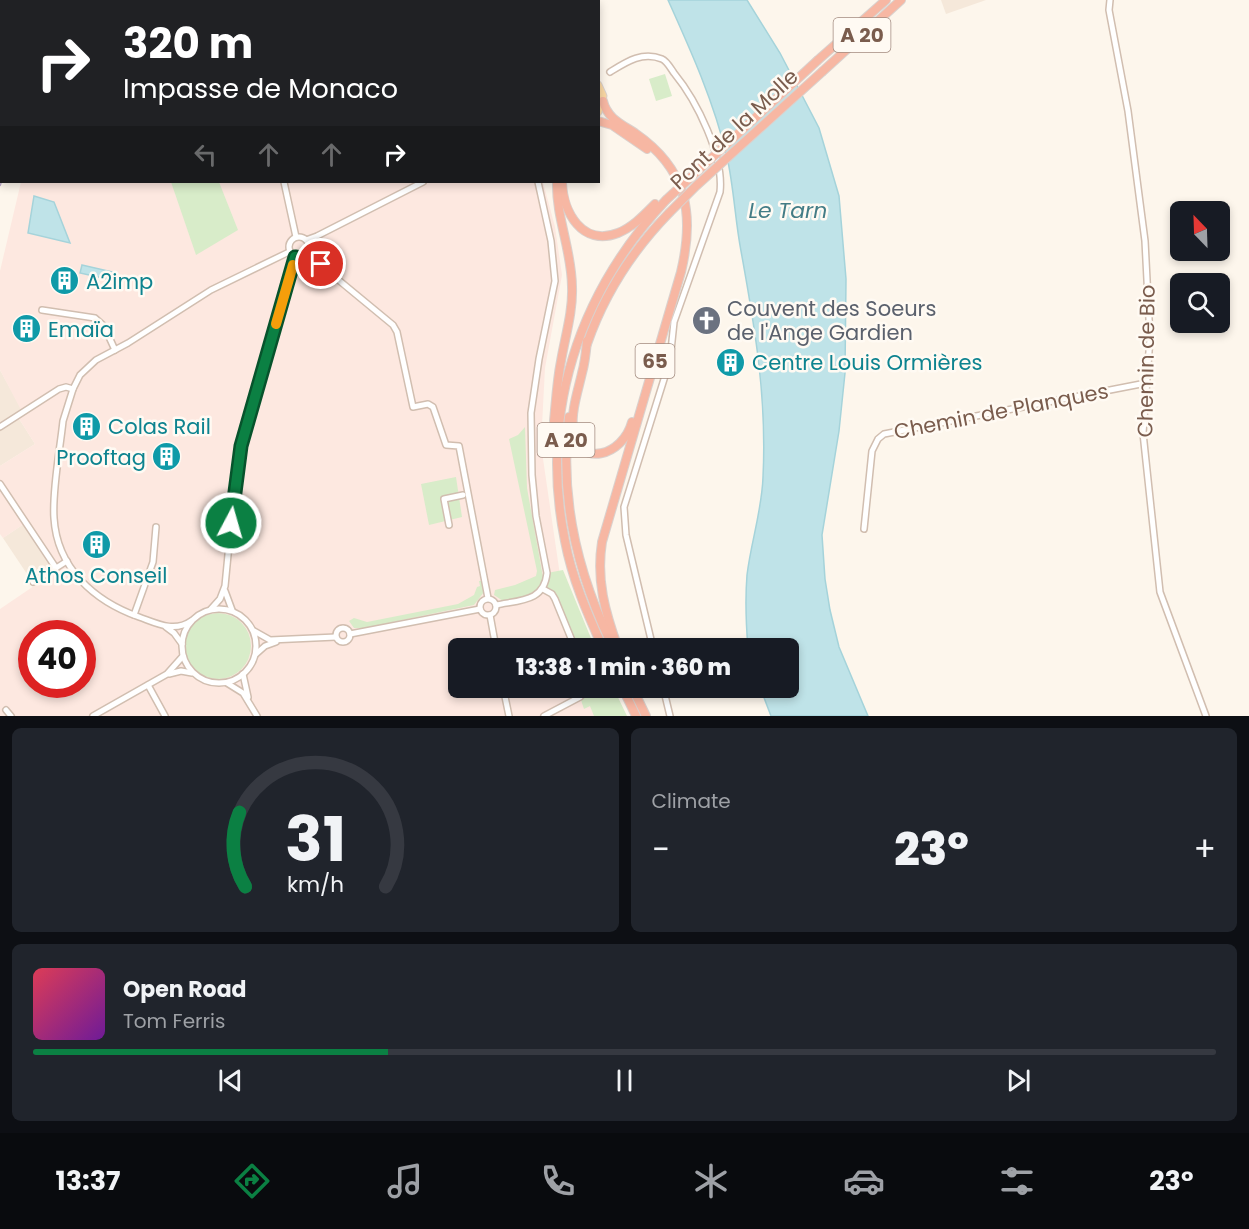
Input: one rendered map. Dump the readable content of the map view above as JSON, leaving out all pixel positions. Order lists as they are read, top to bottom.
{
  "streets": {
    "highway": ["A 20", "Pont de la Molle", "65"],
    "street": ["Chemin de Bio", "Chemin de Planques"]
  },
  "crossings": [
    ["A 20", "Pont de la Molle"],
    ["A 20", "65"],
    ["Pont de la Molle", "65"],
    ["Chemin de Bio", "Chemin de Planques"]
  ],
  "water": ["Le Tarn"],
  "places": {
    "building": [
      "A2imp",
      "Emaïa",
      "Centre Louis Ormières",
      "Colas Rail",
      "Prooftag",
      "Athos Conseil"
    ],
    "church": ["Couvent des Soeurs de l'Ange Gardien"]
  },
  "north": "top left",
  "page": {
    "turn": ["320 m", "Impasse de Monaco"],
    "limit": "40",
    "trip": "13:38 · 1 min · 360 m",
    "tile": "Climate",
    "heat": ["−", "23°", "+"],
    "song": ["Open Road", "Tom Ferris"],
    "tabs": ["13:37", "23°"],
    "gauge": ["31", "km/h"]
  }
}
